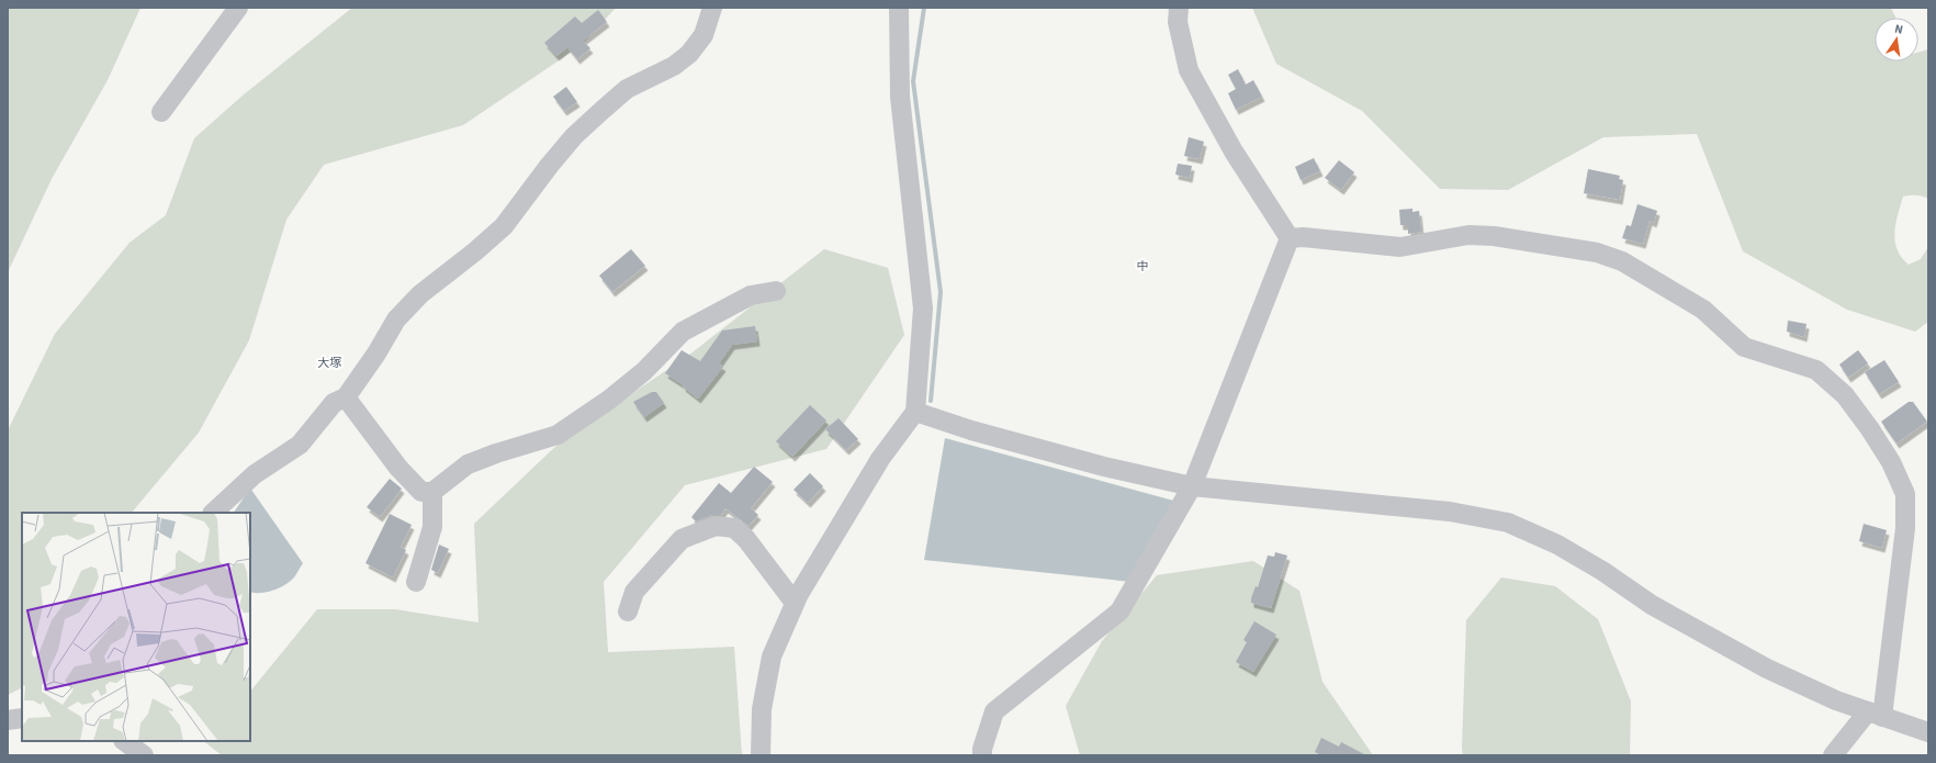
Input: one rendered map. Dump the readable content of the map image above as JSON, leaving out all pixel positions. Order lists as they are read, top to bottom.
{
  "districts": ["中", "大塚"],
  "north": "top"
}
